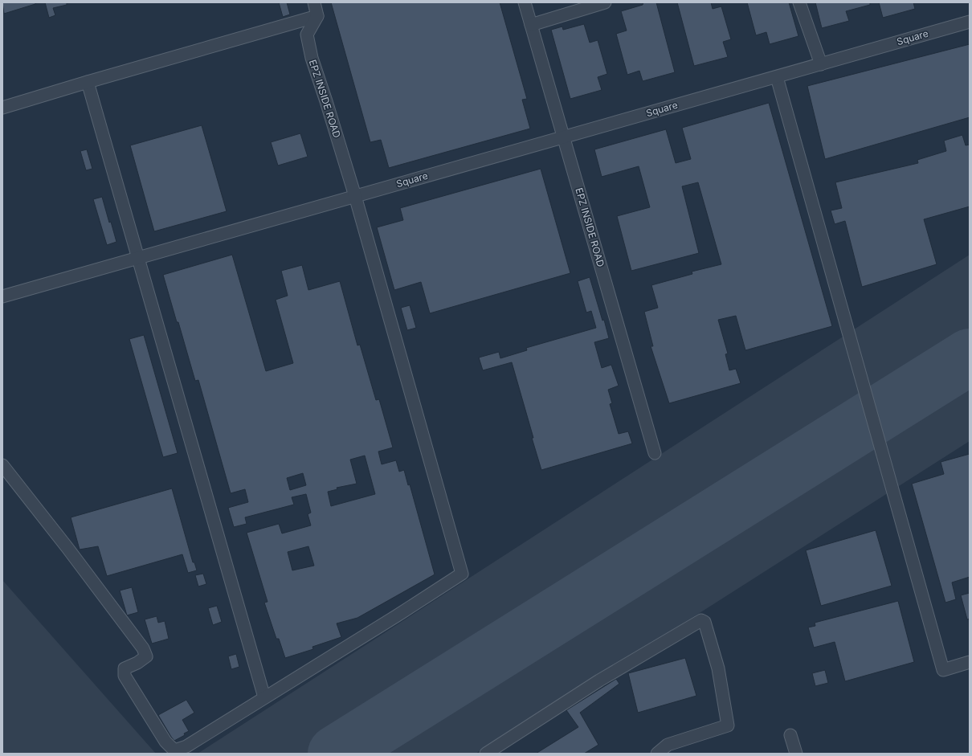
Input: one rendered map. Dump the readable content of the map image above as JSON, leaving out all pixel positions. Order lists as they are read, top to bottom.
{
  "streets": {
    "street": ["Square", "EPZ INSIDE ROAD"]
  },
  "crossings": [
    ["Square", "EPZ INSIDE ROAD"]
  ]
}
